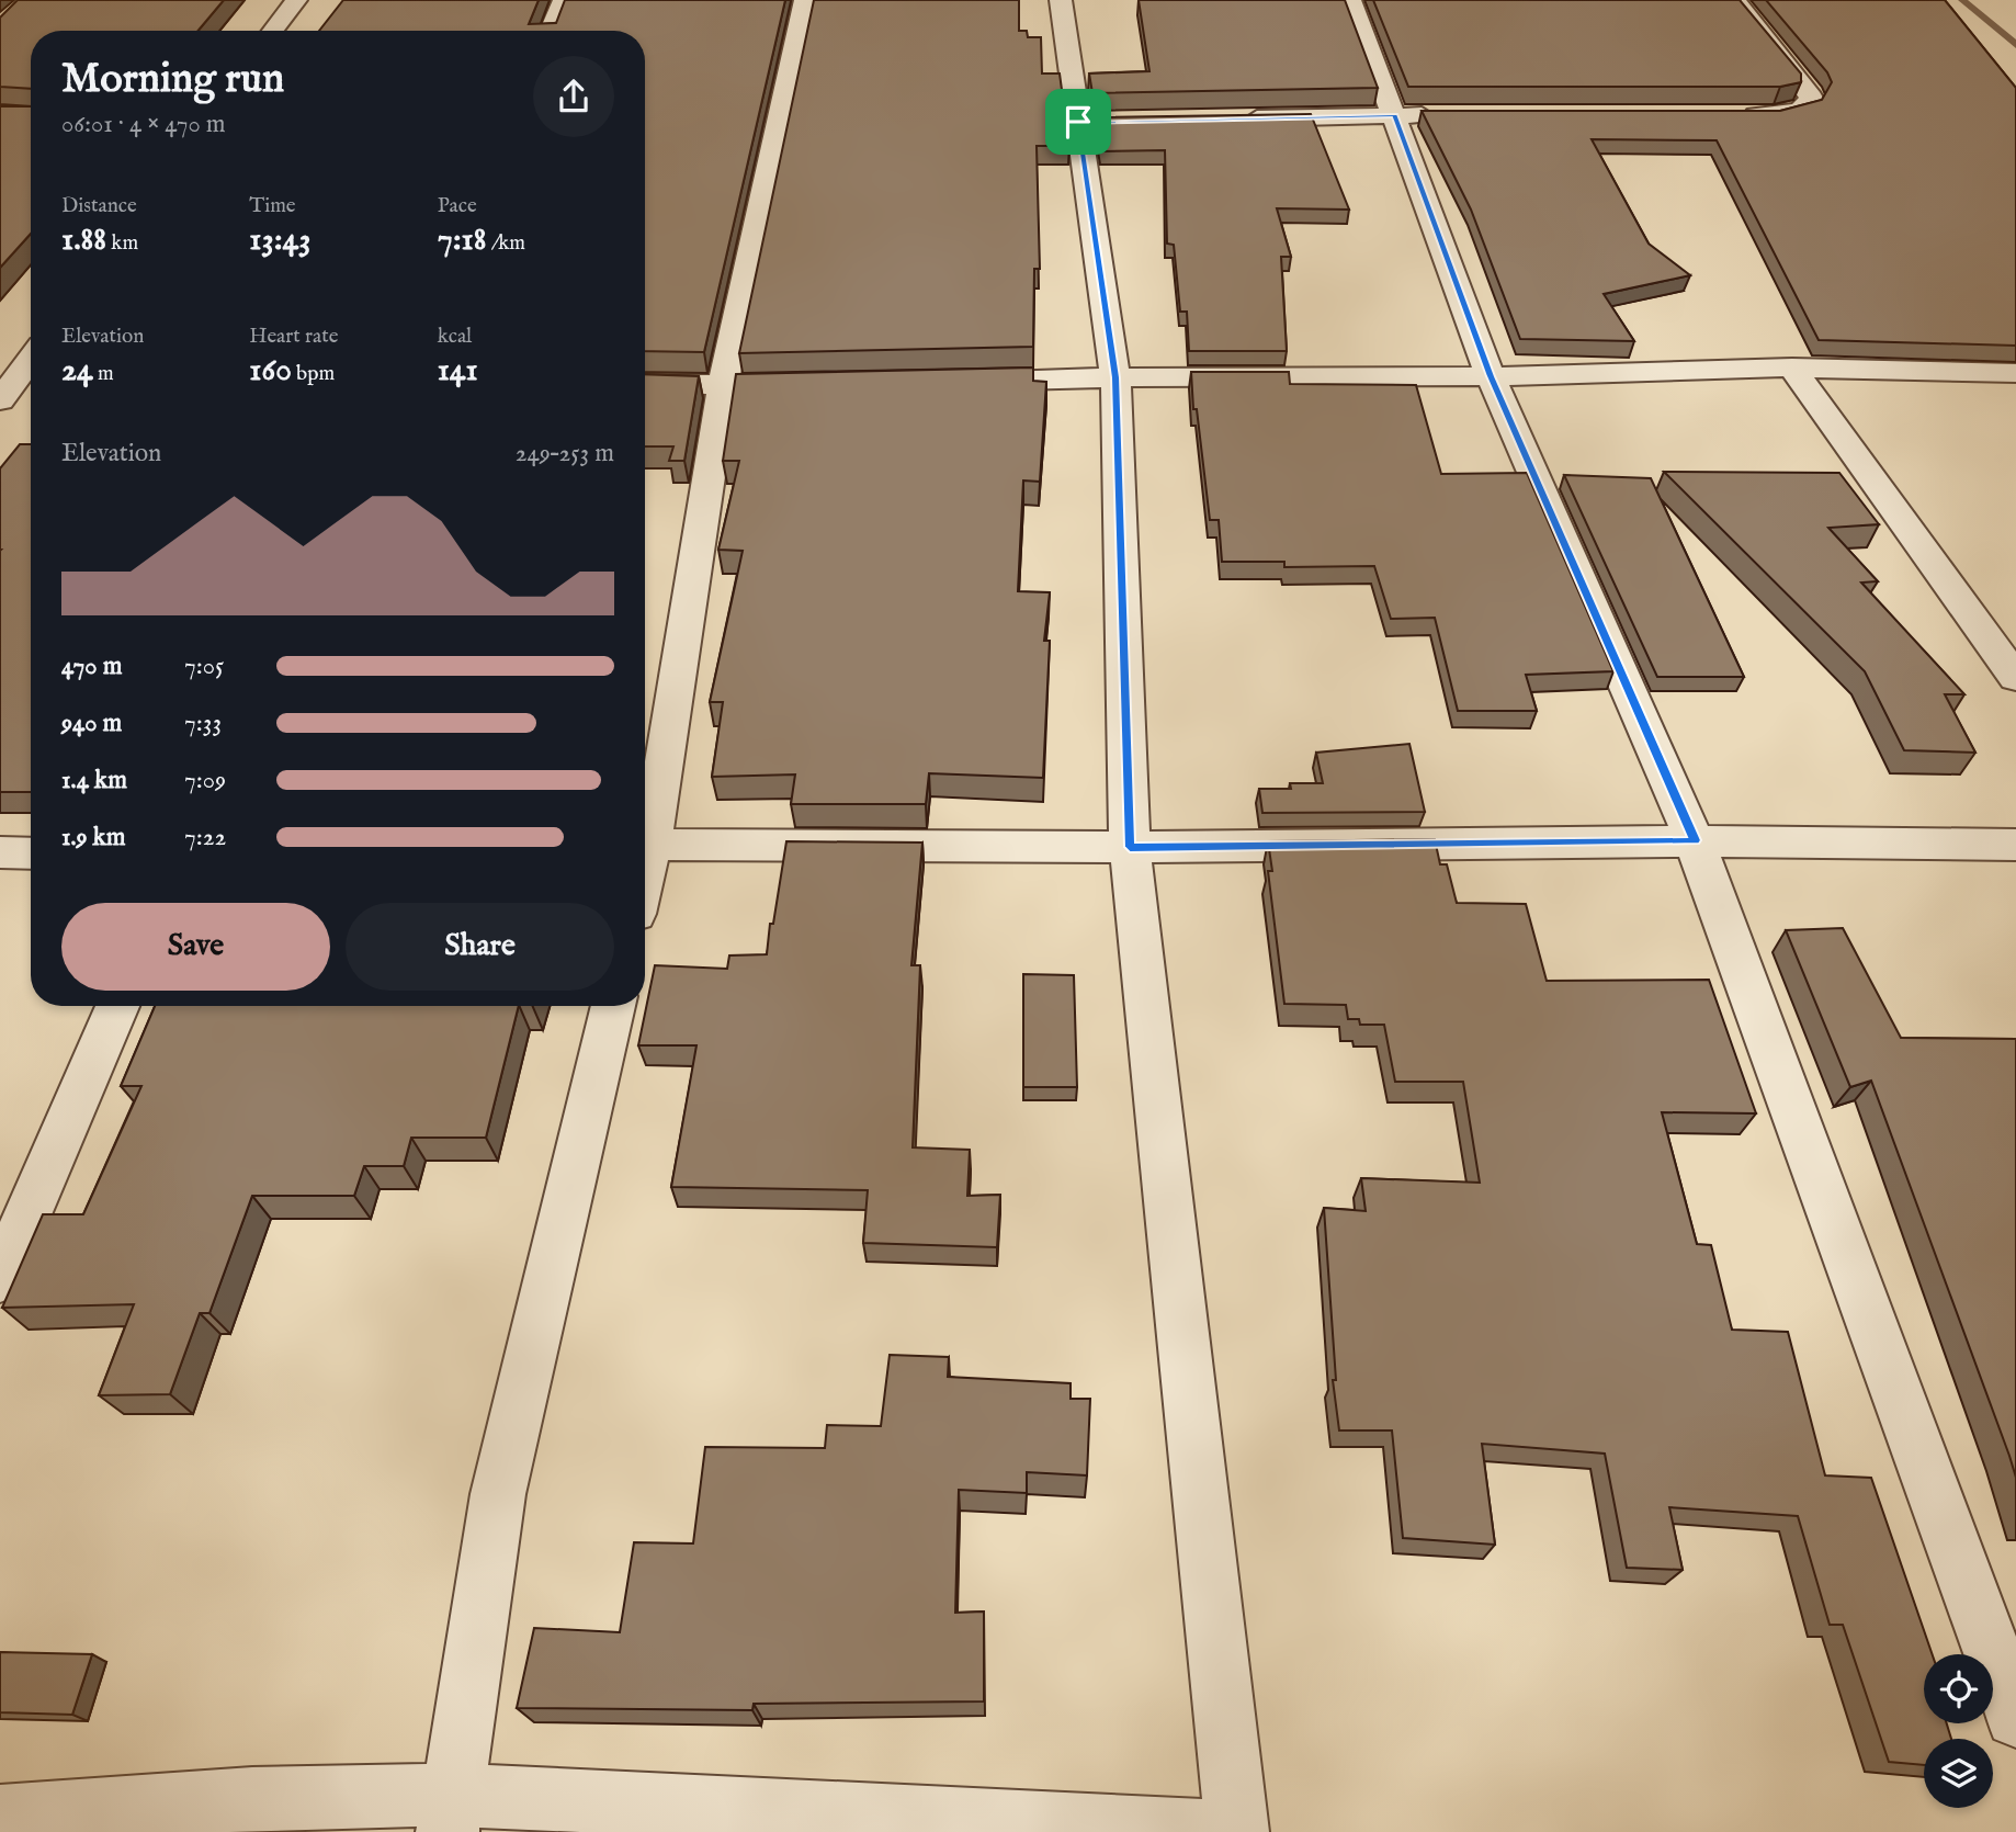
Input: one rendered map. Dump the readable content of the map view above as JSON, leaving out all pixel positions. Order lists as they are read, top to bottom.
{
  "page": {
    "heading": ["Morning run", "06:01 · 4 × 470 m"],
    "stats": [
      ["Distance", "1.88 km"],
      ["Time", "13:43"],
      ["Pace", "7:18 /km"],
      ["Elevation", "24 m"],
      ["Heart rate", "160 bpm"],
      ["kcal", "141"]
    ],
    "chart": ["Elevation", "249–253 m"],
    "list": [
      {
        "name": "470 m",
        "note": "7:05"
      },
      {
        "name": "940 m",
        "note": "7:33"
      },
      {
        "name": "1.4 km",
        "note": "7:09"
      },
      {
        "name": "1.9 km",
        "note": "7:22"
      }
    ],
    "buttons": ["Save", "Share"]
  }
}
